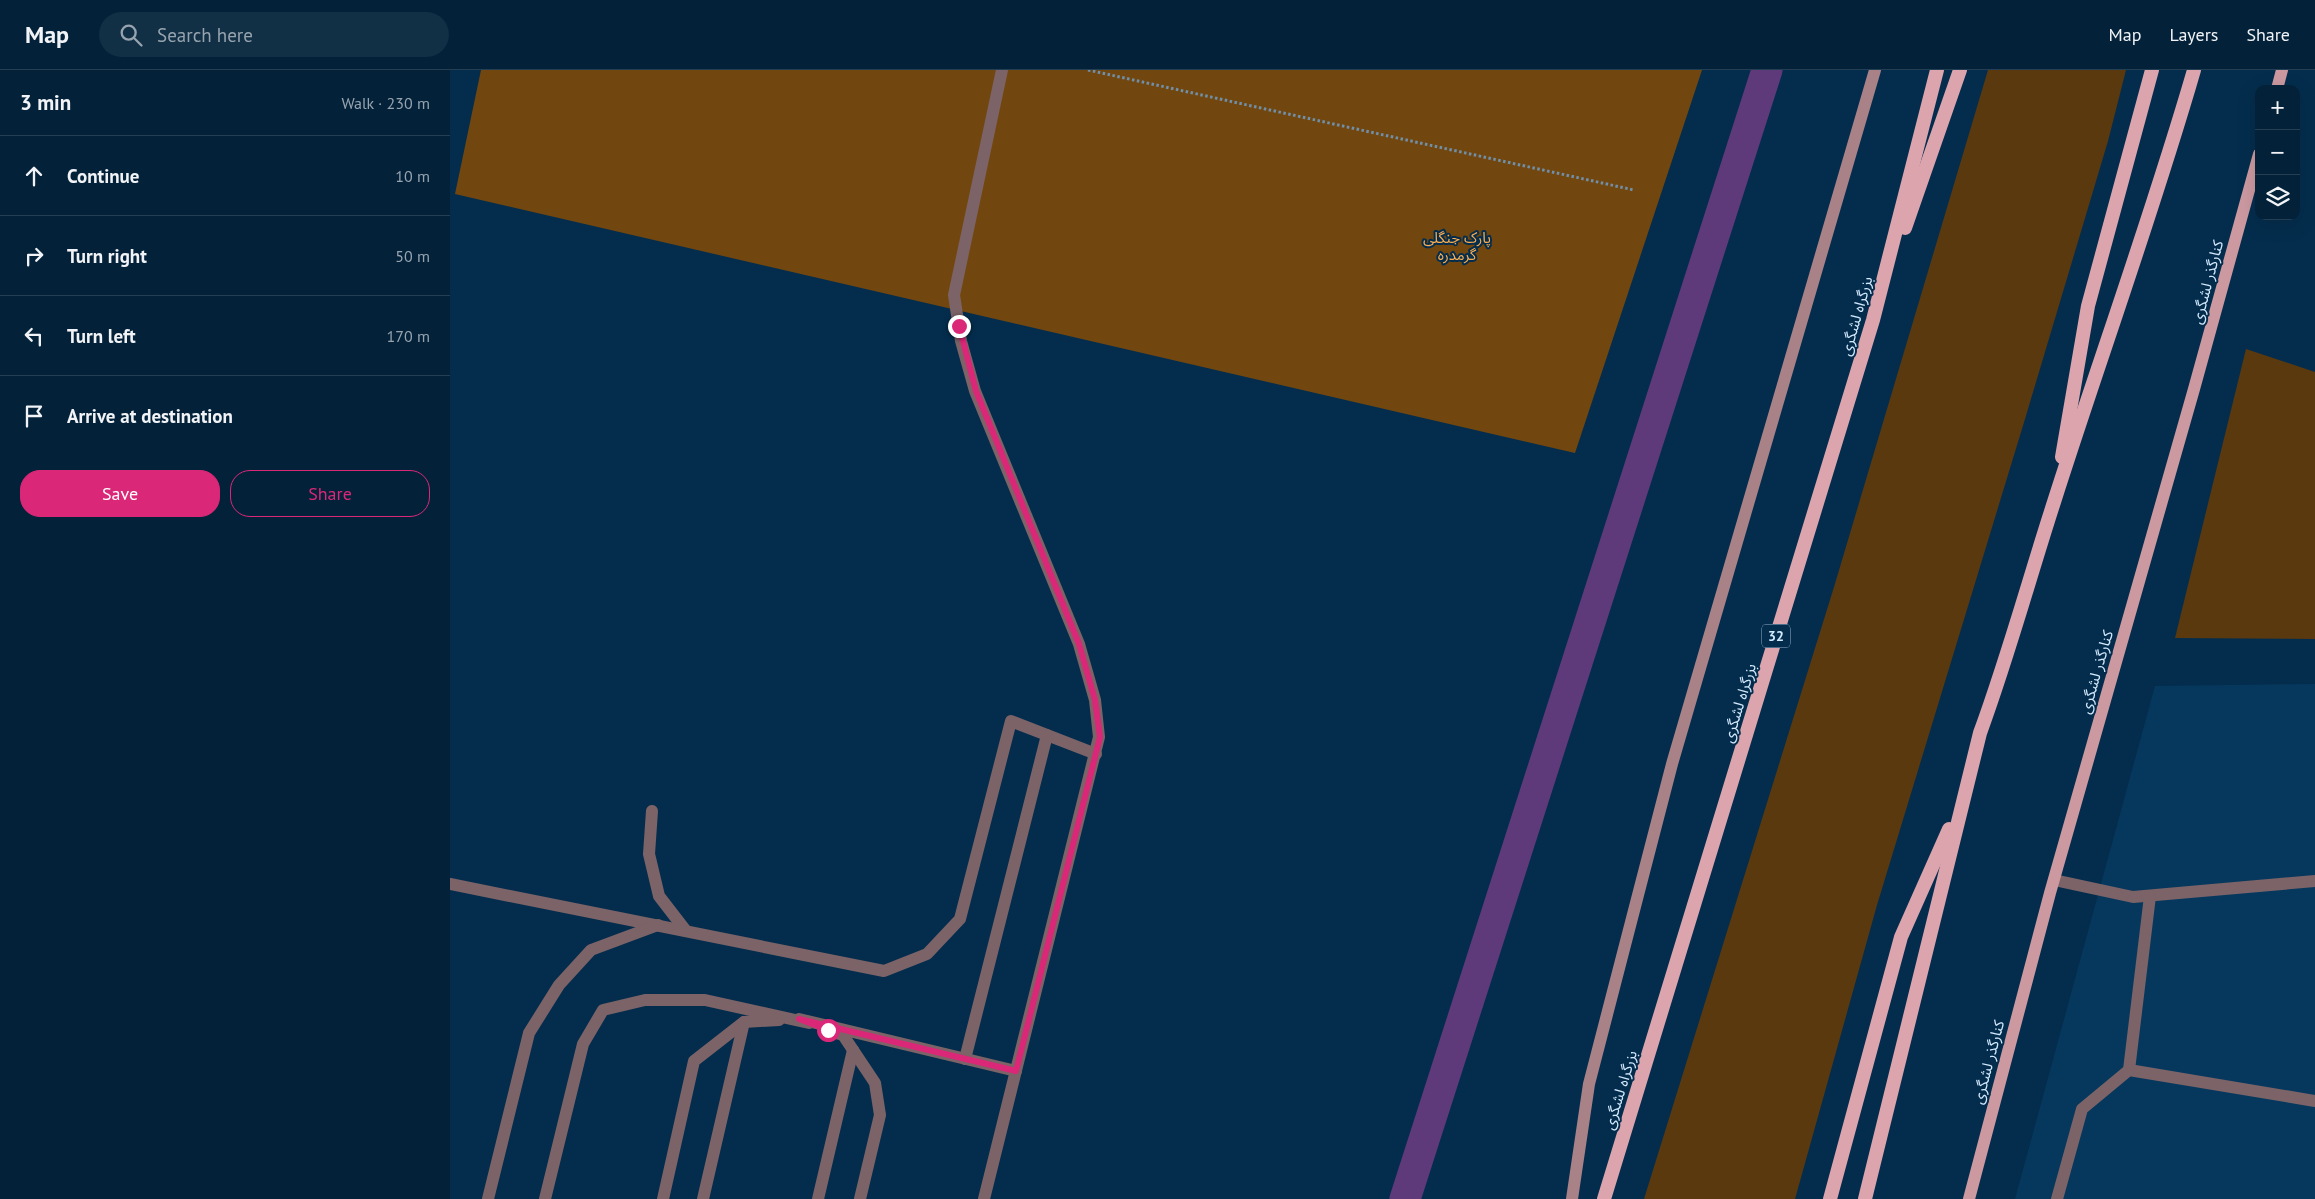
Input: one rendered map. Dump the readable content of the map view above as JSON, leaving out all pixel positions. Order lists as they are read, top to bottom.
{
  "streets": {
    "highway": ["بزرگراه لشگری", "32"],
    "main road": ["کنارگذر لشگری"]
  },
  "parks": ["پارک جنگلی گرمدره"],
  "page": {
    "header": "Map",
    "search": "Search here",
    "nav": ["Map", "Layers", "Share"],
    "heading": ["3 min", "Walk · 230 m"],
    "map_buttons": ["+", "−"],
    "list": [
      ["Continue", "10 m"],
      ["Turn right", "50 m"],
      ["Turn left", "170 m"],
      "Arrive at destination"
    ],
    "buttons": ["Save", "Share"]
  }
}
